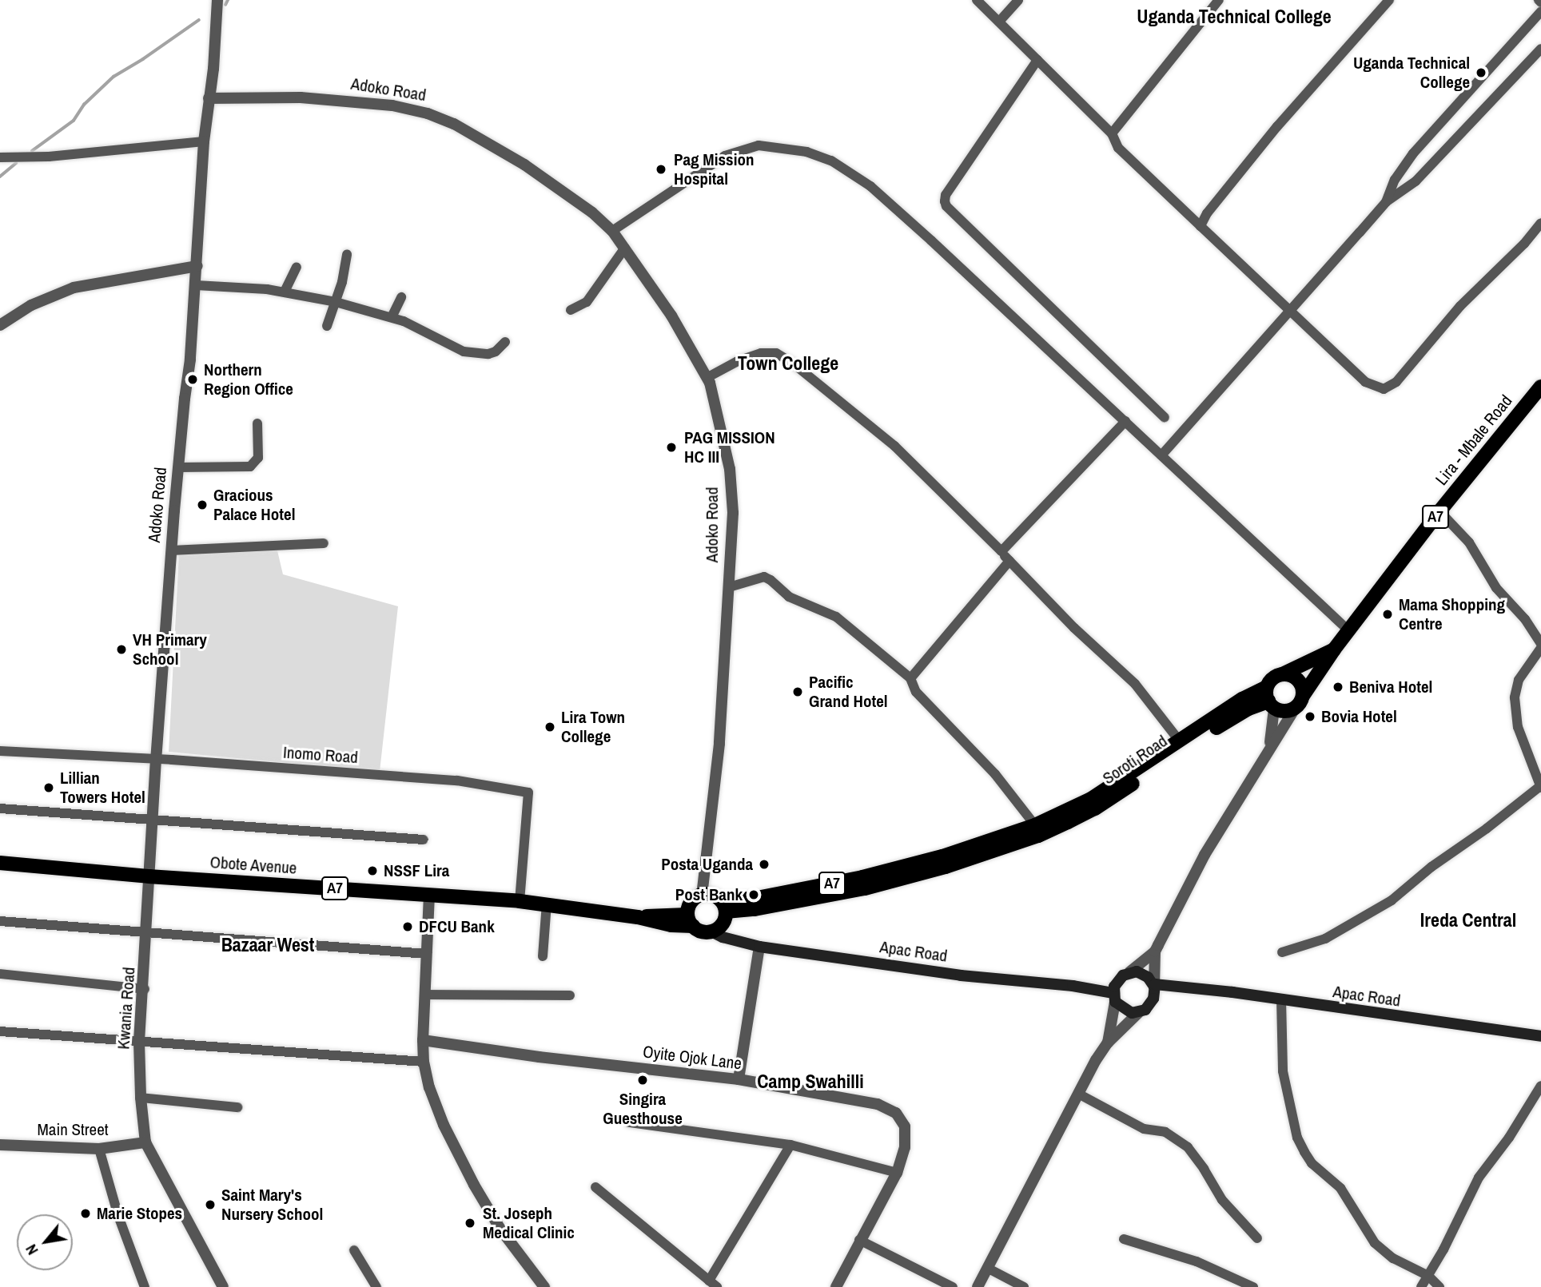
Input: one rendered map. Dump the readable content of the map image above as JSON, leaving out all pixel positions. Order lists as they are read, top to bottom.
{
  "streets": {
    "main road": [
      "Lira - Mbale Road",
      "A7",
      "Soroti Road",
      "Obote Avenue",
      "Apac Road"
    ],
    "street": [
      "Adoko Road",
      "Inomo Road",
      "Kwania Road",
      "Oyite Ojok Lane",
      "Main Street"
    ]
  },
  "crossings": [
    ["Adoko Road", "A7"],
    ["Adoko Road", "Inomo Road"],
    ["Adoko Road", "Obote Avenue"],
    ["Adoko Road", "Apac Road"],
    ["Adoko Road", "Kwania Road"],
    ["Lira - Mbale Road", "A7"],
    ["A7", "Soroti Road"],
    ["A7", "Obote Avenue"],
    ["A7", "Apac Road"],
    ["Inomo Road", "Obote Avenue"],
    ["Obote Avenue", "Apac Road"],
    ["Obote Avenue", "Kwania Road"],
    ["Kwania Road", "Main Street"]
  ],
  "districts": [
    "Uganda Technical College",
    "Town College",
    "Ireda Central",
    "Bazaar West",
    "Camp Swahilli"
  ],
  "places": [
    "Uganda Technical College",
    "Pag Mission Hospital",
    "Northern Region Office",
    "PAG MISSION HC III",
    "Gracious Palace Hotel",
    "Mama Shopping Centre",
    "VH Primary School",
    "Beniva Hotel",
    "Pacific Grand Hotel",
    "Bovia Hotel",
    "Lira Town College",
    "Lillian Towers Hotel",
    "Posta Uganda",
    "NSSF Lira",
    "Post Bank",
    "DFCU Bank",
    "Singira Guesthouse",
    "Saint Mary's Nursery School",
    "Marie Stopes",
    "St. Joseph Medical Clinic"
  ],
  "north": "bottom left"
}
